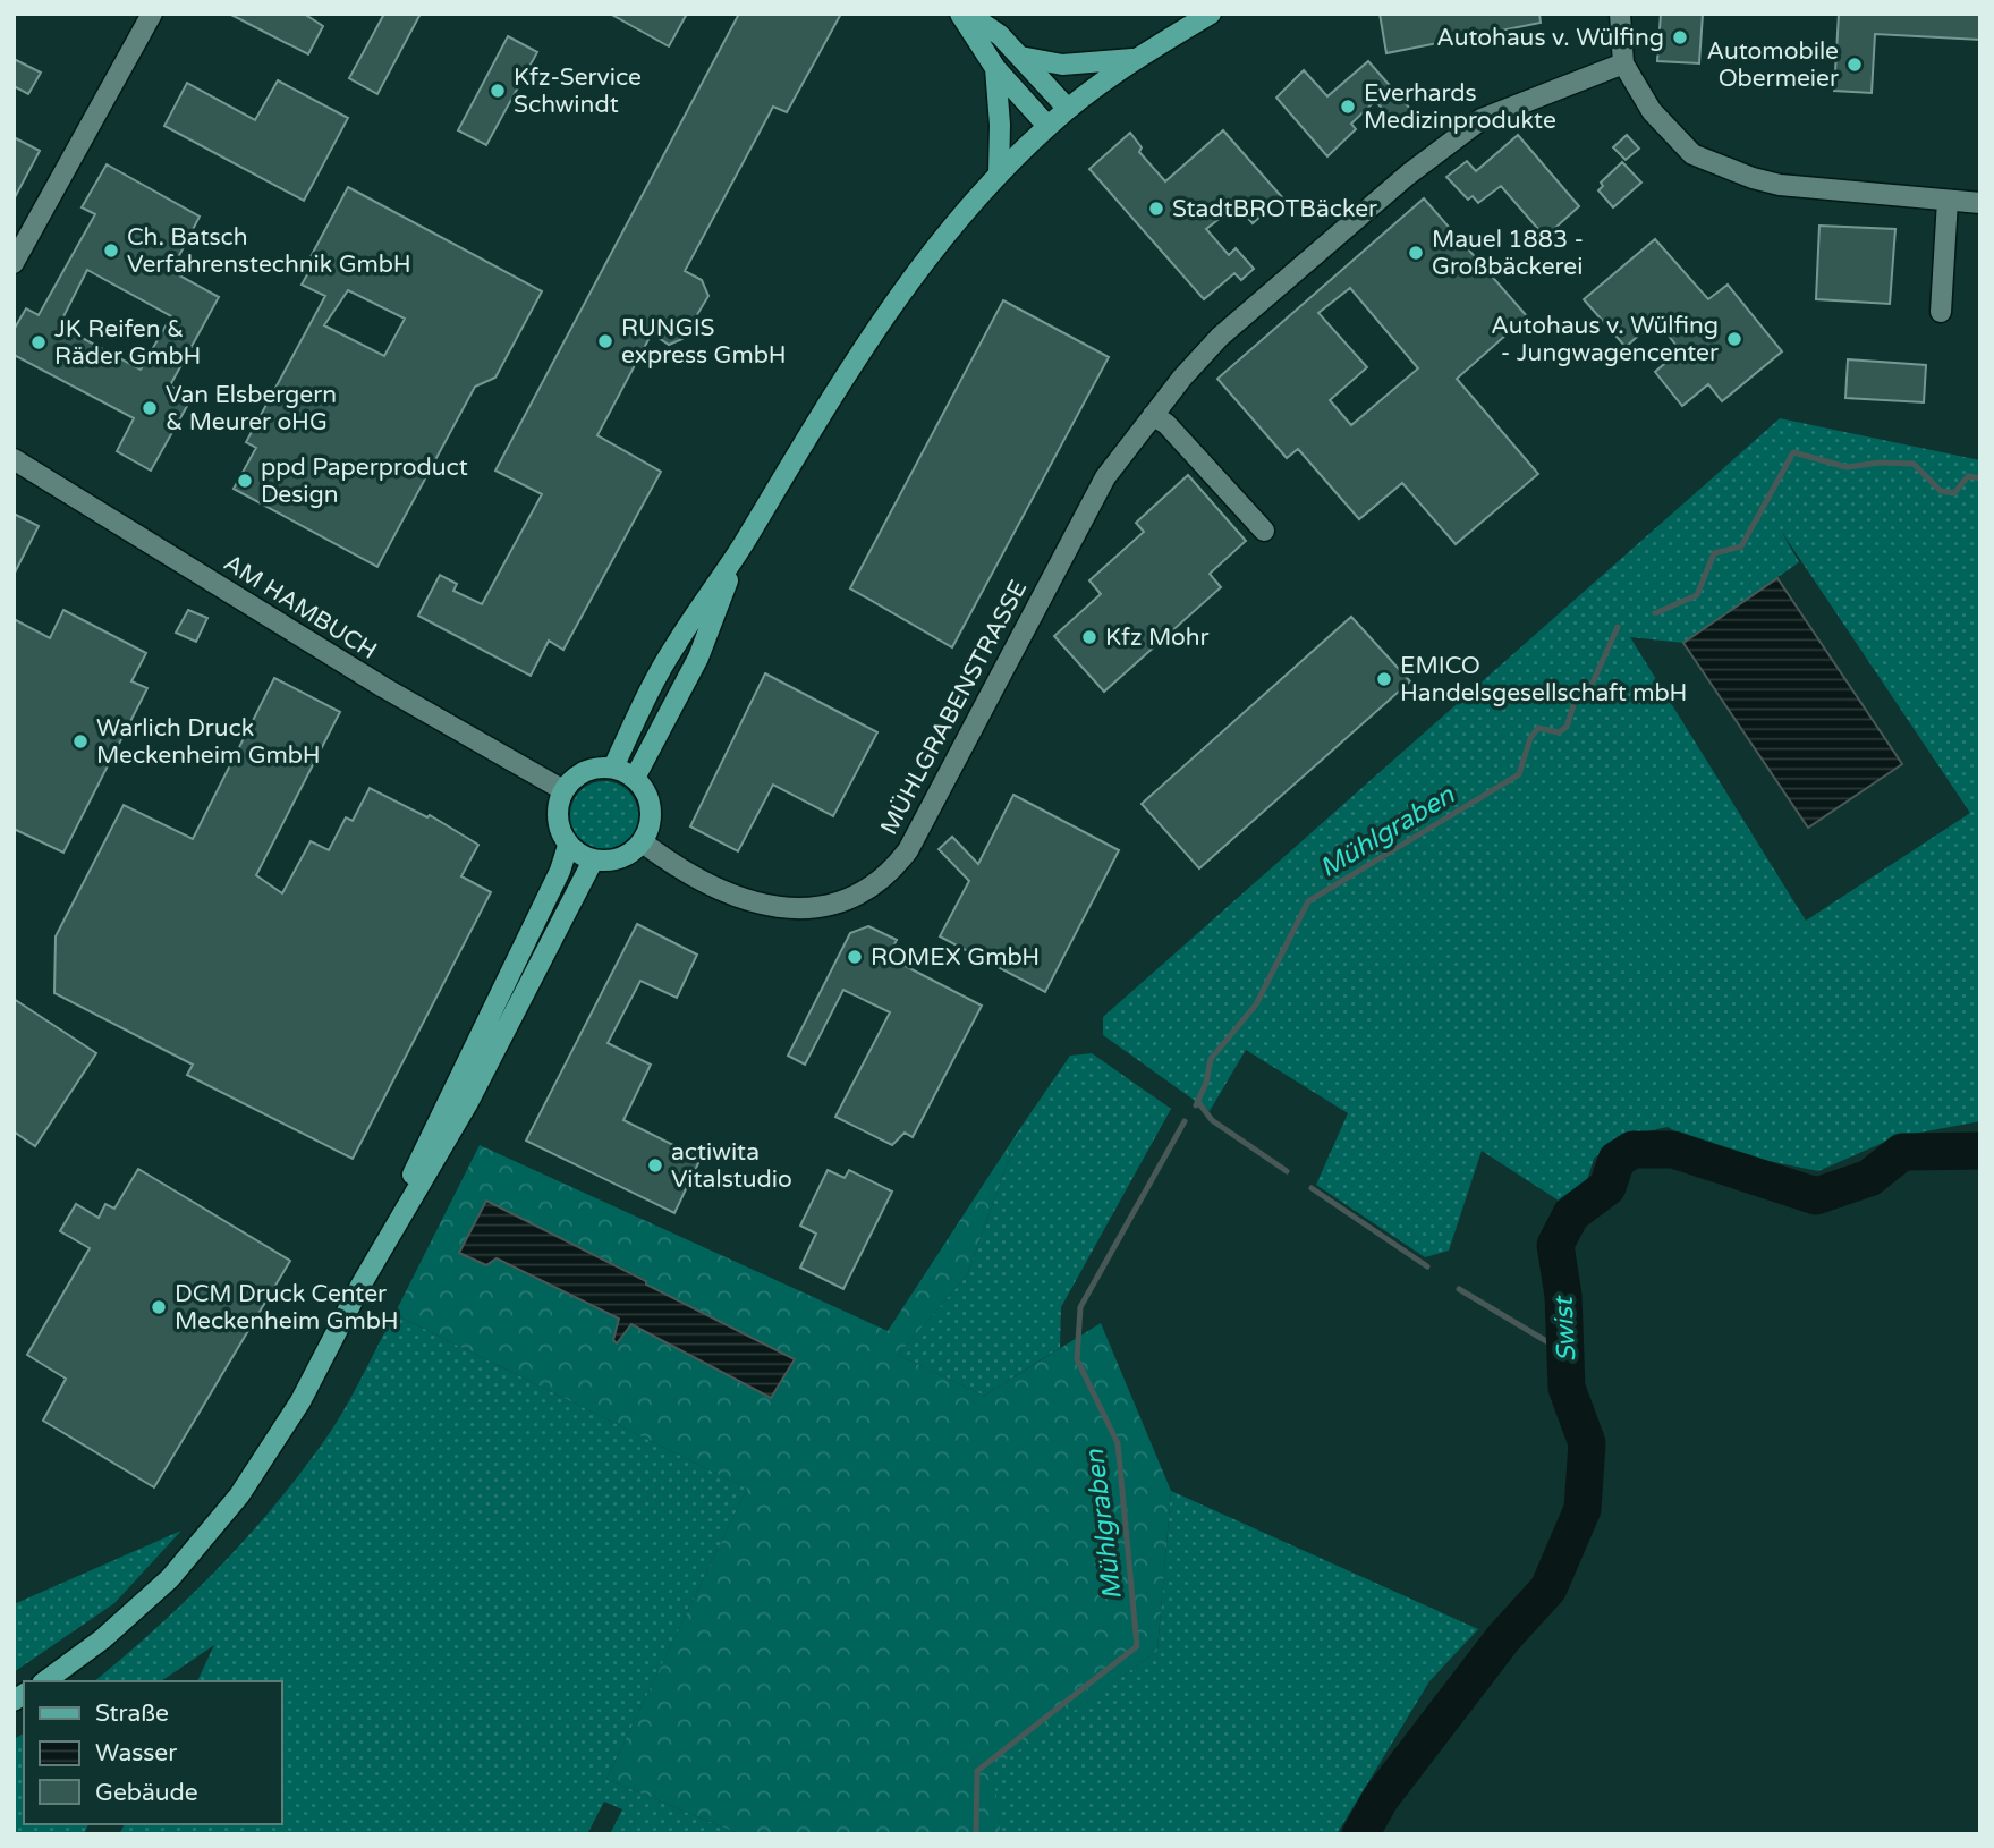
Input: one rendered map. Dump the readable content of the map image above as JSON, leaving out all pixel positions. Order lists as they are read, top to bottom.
{
  "streets": {
    "street": ["AM HAMBUCH", "MÜHLGRABENSTRASSE"]
  },
  "crossings": [
    ["AM HAMBUCH", "MÜHLGRABENSTRASSE"]
  ],
  "water": ["Mühlgraben", "Swist"],
  "places": [
    "Autohaus v. Wülfing",
    "Automobile Obermeier",
    "Kfz-Service Schwindt",
    "Everhards Medizinprodukte",
    "StadtBROTBäcker",
    "Ch. Batsch Verfahrenstechnik GmbH",
    "Mauel 1883 - Großbäckerei",
    "Autohaus v. Wülfing - Jungwagencenter",
    "RUNGIS express GmbH",
    "JK Reifen & Räder GmbH",
    "Van Elsbergern & Meurer oHG",
    "ppd Paperproduct Design",
    "Kfz Mohr",
    "EMICO Handelsgesellschaft mbH",
    "Warlich Druck Meckenheim GmbH",
    "ROMEX GmbH",
    "actiwita Vitalstudio",
    "DCM Druck Center Meckenheim GmbH"
  ],
  "legend": ["Straße", "Wasser", "Gebäude"]
}
